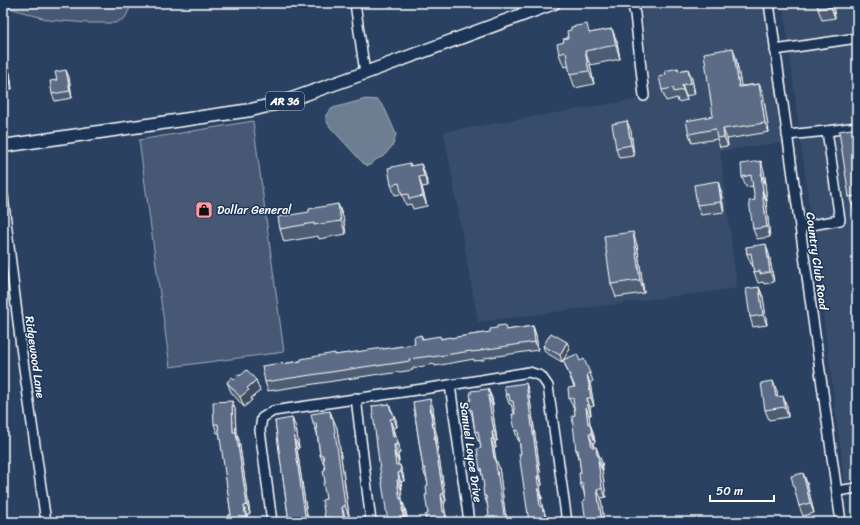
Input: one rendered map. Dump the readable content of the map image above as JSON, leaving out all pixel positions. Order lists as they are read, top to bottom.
{
  "streets": {
    "main road": ["AR 36"],
    "street": ["Country Club Road", "Ridgewood Lane", "Samuel Loyce Drive"]
  },
  "places": {
    "shop": ["Dollar General"]
  },
  "scale_bar": "50 m"
}
